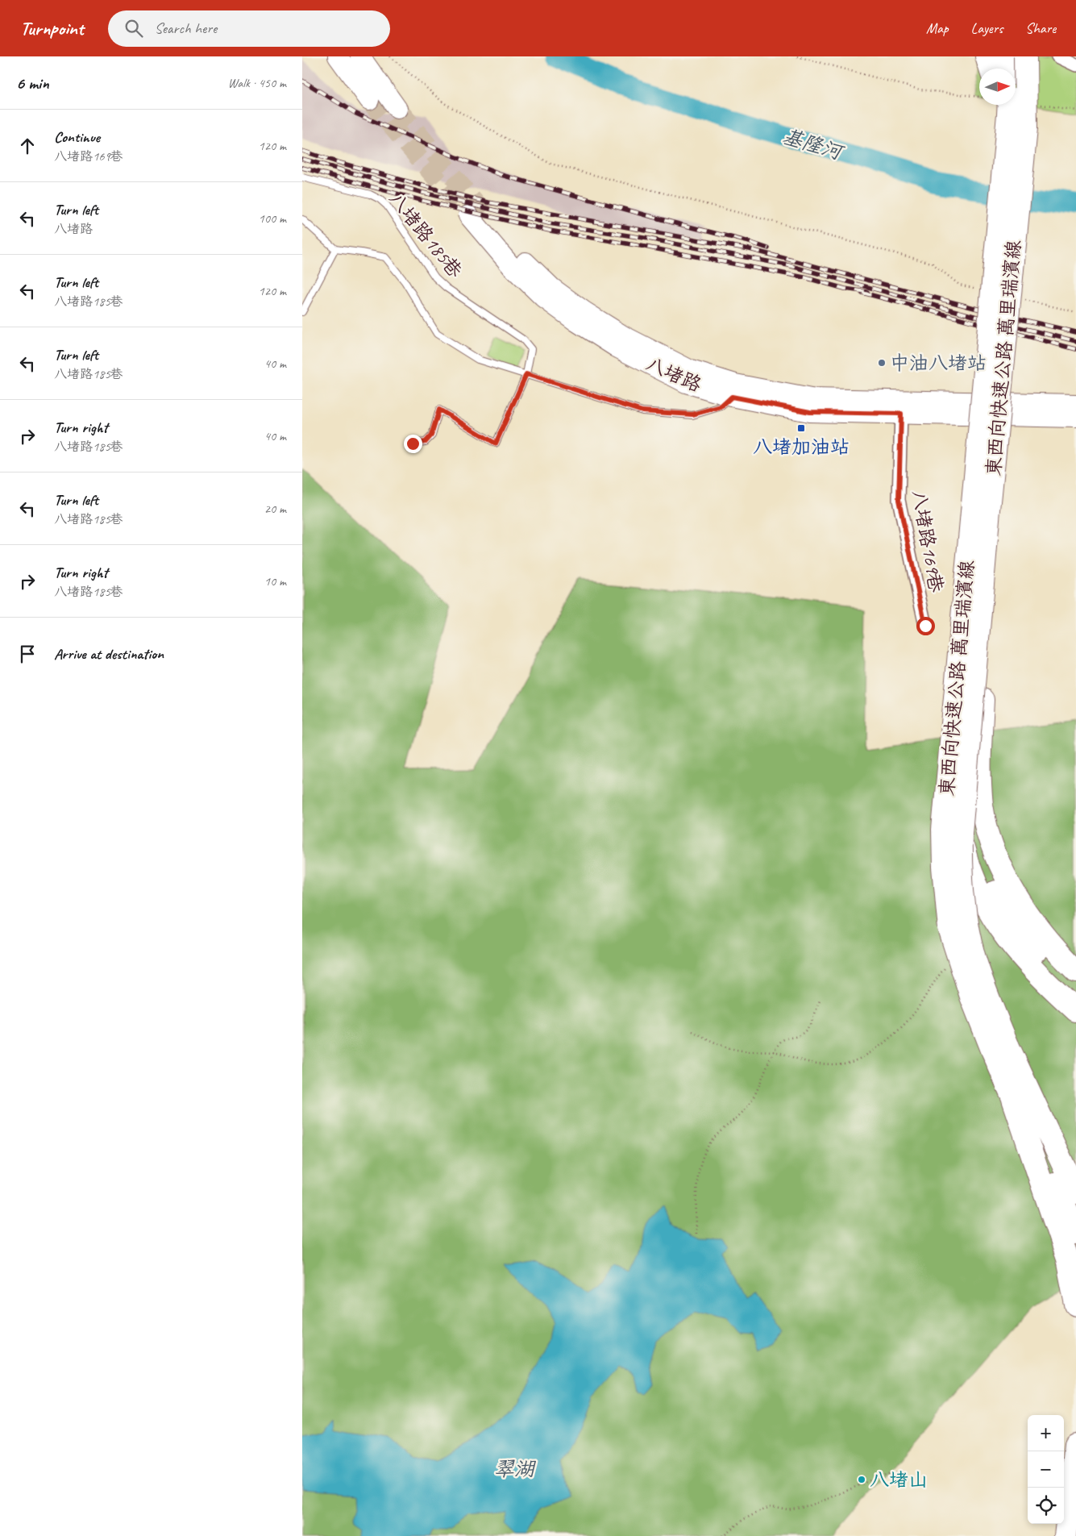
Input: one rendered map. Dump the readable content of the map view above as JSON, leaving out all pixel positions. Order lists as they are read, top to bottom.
{
  "streets": {
    "highway": ["東西向快速公路 萬里瑞濱線"],
    "main road": ["八堵路"],
    "street": ["八堵路169巷"],
    "lane": ["八堵路185巷"]
  },
  "crossings": [
    ["八堵路", "八堵路169巷"]
  ],
  "water": ["基隆河", "翠湖"],
  "places": {
    "other": ["中油八堵站", "八堵山"],
    "transit": ["八堵加油站"]
  },
  "north": "right",
  "page": {
    "header": "Turnpoint",
    "search": "Search here",
    "nav": ["Map", "Layers", "Share"],
    "heading": ["6 min", "Walk · 450 m"],
    "list": [
      ["Continue", "八堵路169巷", "120 m"],
      ["Turn left", "八堵路", "100 m"],
      ["Turn left", "八堵路185巷", "120 m"],
      ["Turn left", "八堵路185巷", "40 m"],
      ["Turn right", "八堵路185巷", "40 m"],
      ["Turn left", "八堵路185巷", "20 m"],
      ["Turn right", "八堵路185巷", "10 m"],
      "Arrive at destination"
    ],
    "map_buttons": ["+", "−"]
  }
}
